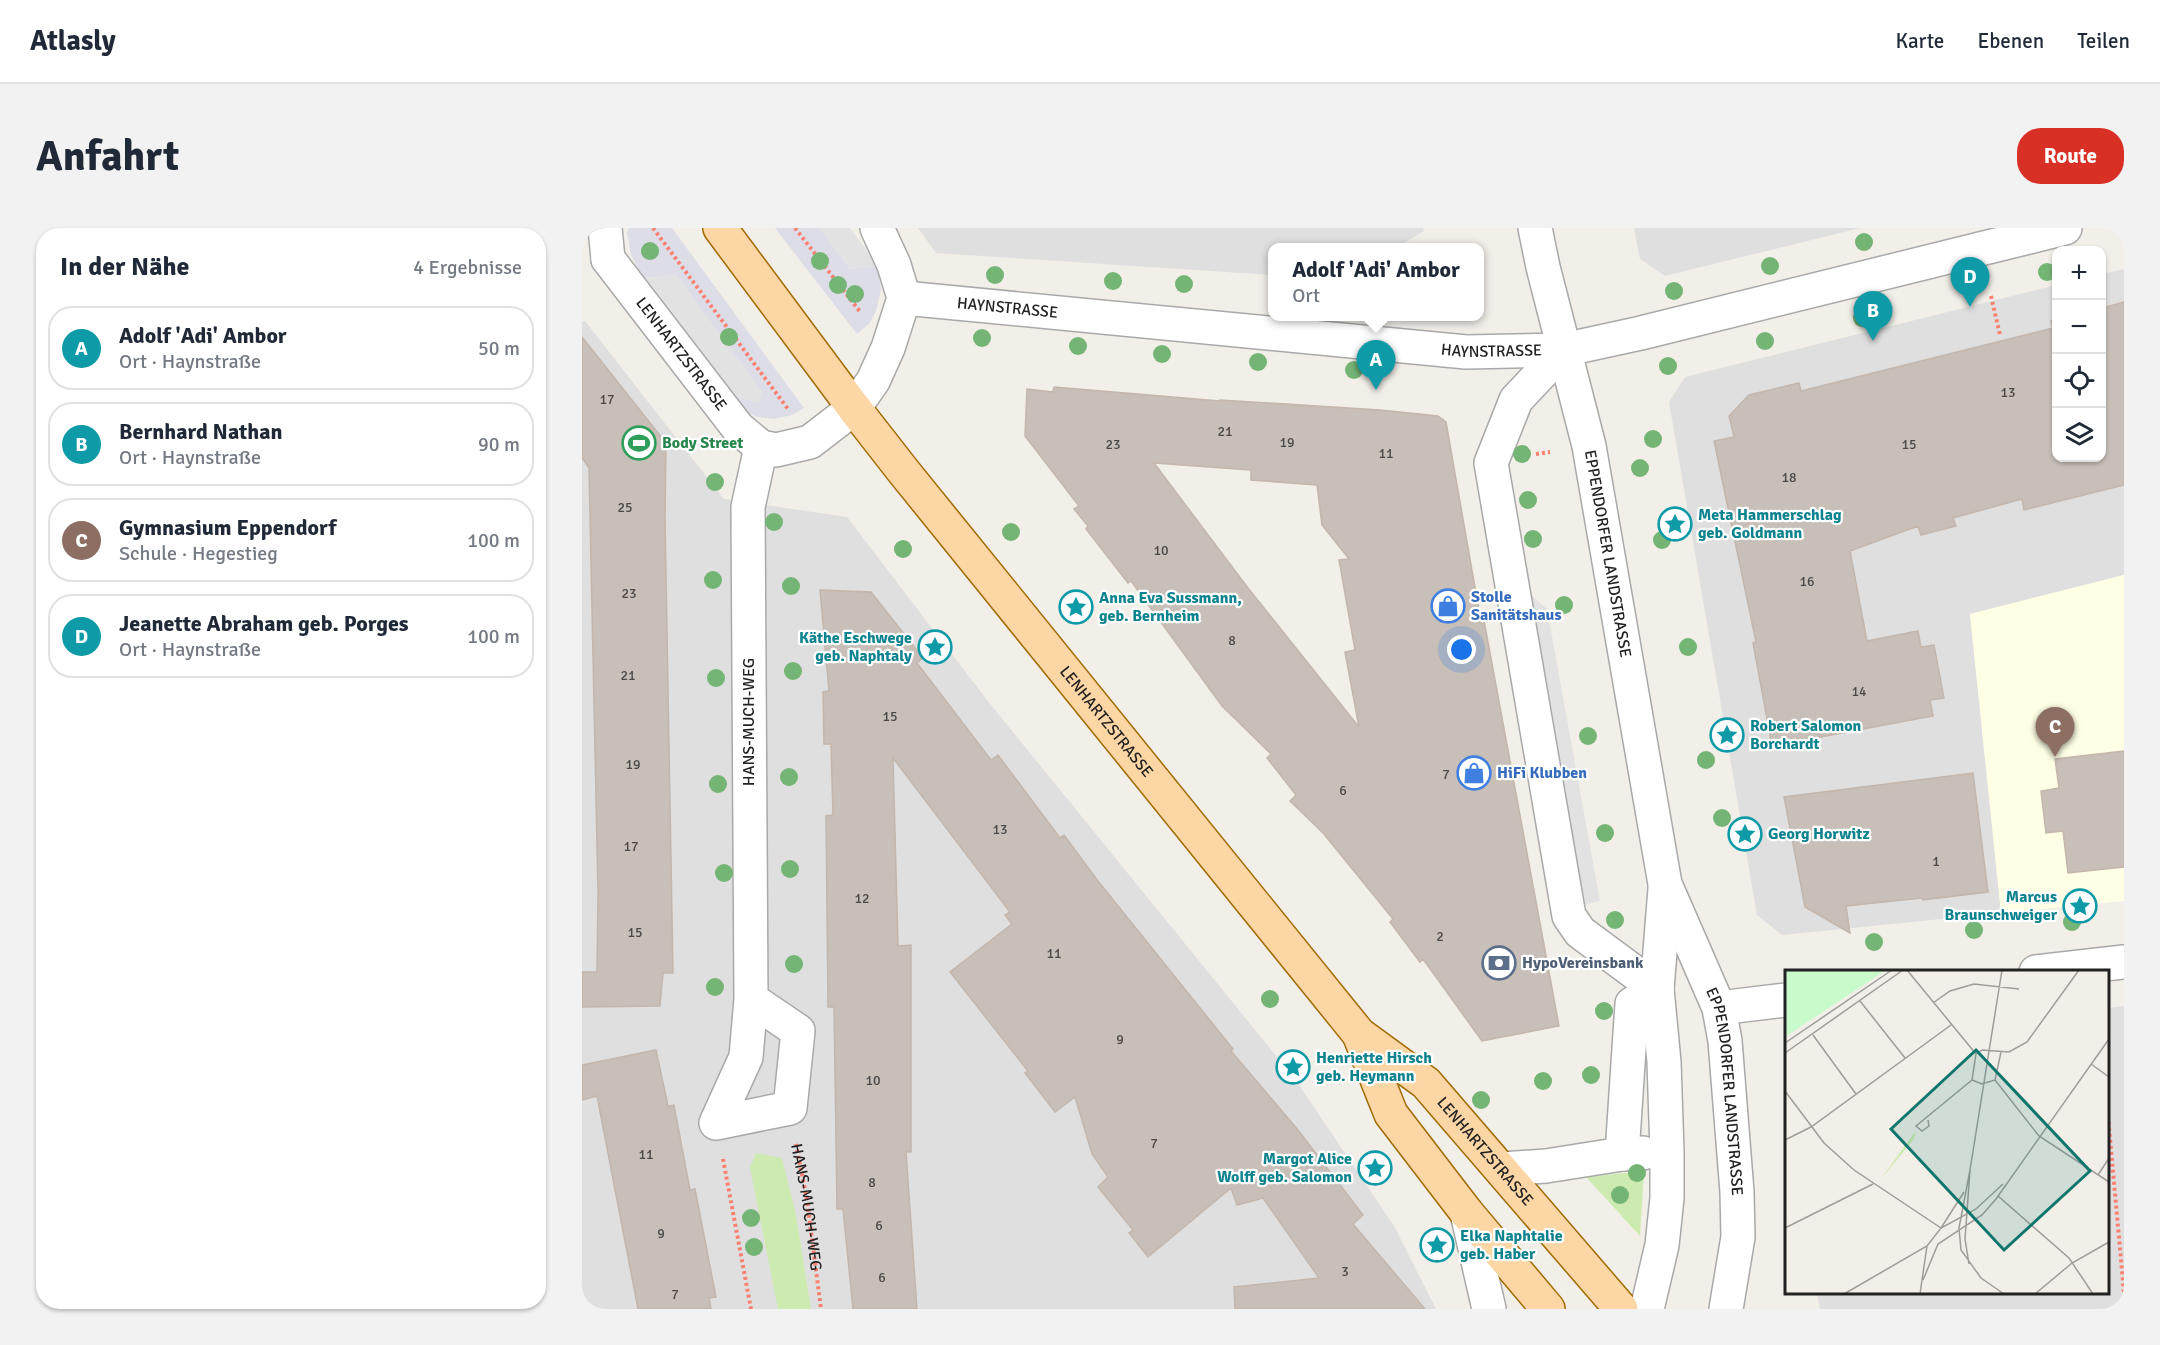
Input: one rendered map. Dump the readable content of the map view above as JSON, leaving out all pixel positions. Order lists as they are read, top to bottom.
{
  "streets": {
    "main road": ["LENHARTZSTRASSE"],
    "street": ["HAYNSTRASSE", "EPPENDORFER LANDSTRASSE", "HANS-MUCH-WEG"]
  },
  "crossings": [
    ["HAYNSTRASSE", "EPPENDORFER LANDSTRASSE"],
    ["LENHARTZSTRASSE", "HANS-MUCH-WEG"]
  ],
  "places": {
    "sports": ["Body Street"],
    "place": [
      "Meta Hammerschlag geb. Goldmann",
      "Anna Eva Sussmann, geb. Bernheim",
      "Käthe Eschwege geb. Naphtaly",
      "Robert Salomon Borchardt",
      "Georg Horwitz",
      "Marcus Braunschweiger",
      "Henriette Hirsch geb. Heymann",
      "Margot Alice Wolff geb. Salomon",
      "Elka Naphtalie geb. Haber"
    ],
    "shop": ["Stolle Sanitätshaus", "HiFi Klubben"],
    "bank": ["HypoVereinsbank"]
  },
  "house_numbers": [
    "13",
    "17",
    "21",
    "19",
    "23",
    "15",
    "11",
    "18",
    "25",
    "10",
    "16",
    "23",
    "8",
    "21",
    "14",
    "15",
    "19",
    "7",
    "6",
    "13",
    "17",
    "1",
    "12",
    "15",
    "2",
    "11",
    "9",
    "10",
    "7",
    "11",
    "8",
    "6",
    "9",
    "3",
    "6",
    "7"
  ],
  "page": {
    "header": "Atlasly",
    "nav": ["Karte", "Ebenen", "Teilen"],
    "buttons": "Route",
    "title": "Anfahrt",
    "heading": ["In der Nähe", "4 Ergebnisse"],
    "popup": ["Adolf 'Adi' Ambor", "Ort"],
    "map_buttons": ["+", "−"],
    "pins": [
      "D",
      "B",
      "A",
      "C"
    ],
    "list": [
      {
        "mark": "A",
        "name": "Adolf 'Adi' Ambor",
        "note": "Ort · Haynstraße",
        "value": "50 m"
      },
      {
        "mark": "B",
        "name": "Bernhard Nathan",
        "note": "Ort · Haynstraße",
        "value": "90 m"
      },
      {
        "mark": "C",
        "name": "Gymnasium Eppendorf",
        "note": "Schule · Hegestieg",
        "value": "100 m"
      },
      {
        "mark": "D",
        "name": "Jeanette Abraham geb. Porges",
        "note": "Ort · Haynstraße",
        "value": "100 m"
      }
    ]
  }
}
